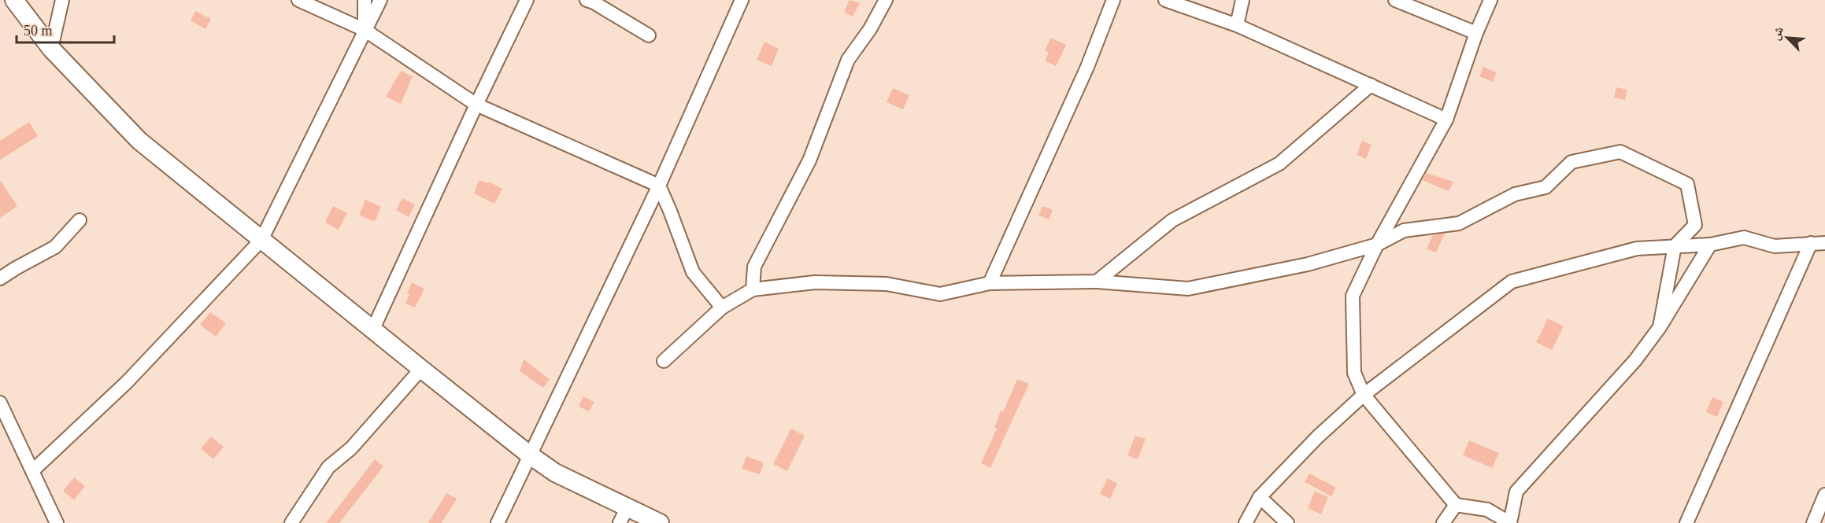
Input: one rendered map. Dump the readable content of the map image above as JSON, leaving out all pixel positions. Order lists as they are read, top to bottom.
{
  "scale_bar": "50 m",
  "north": "top left"
}
